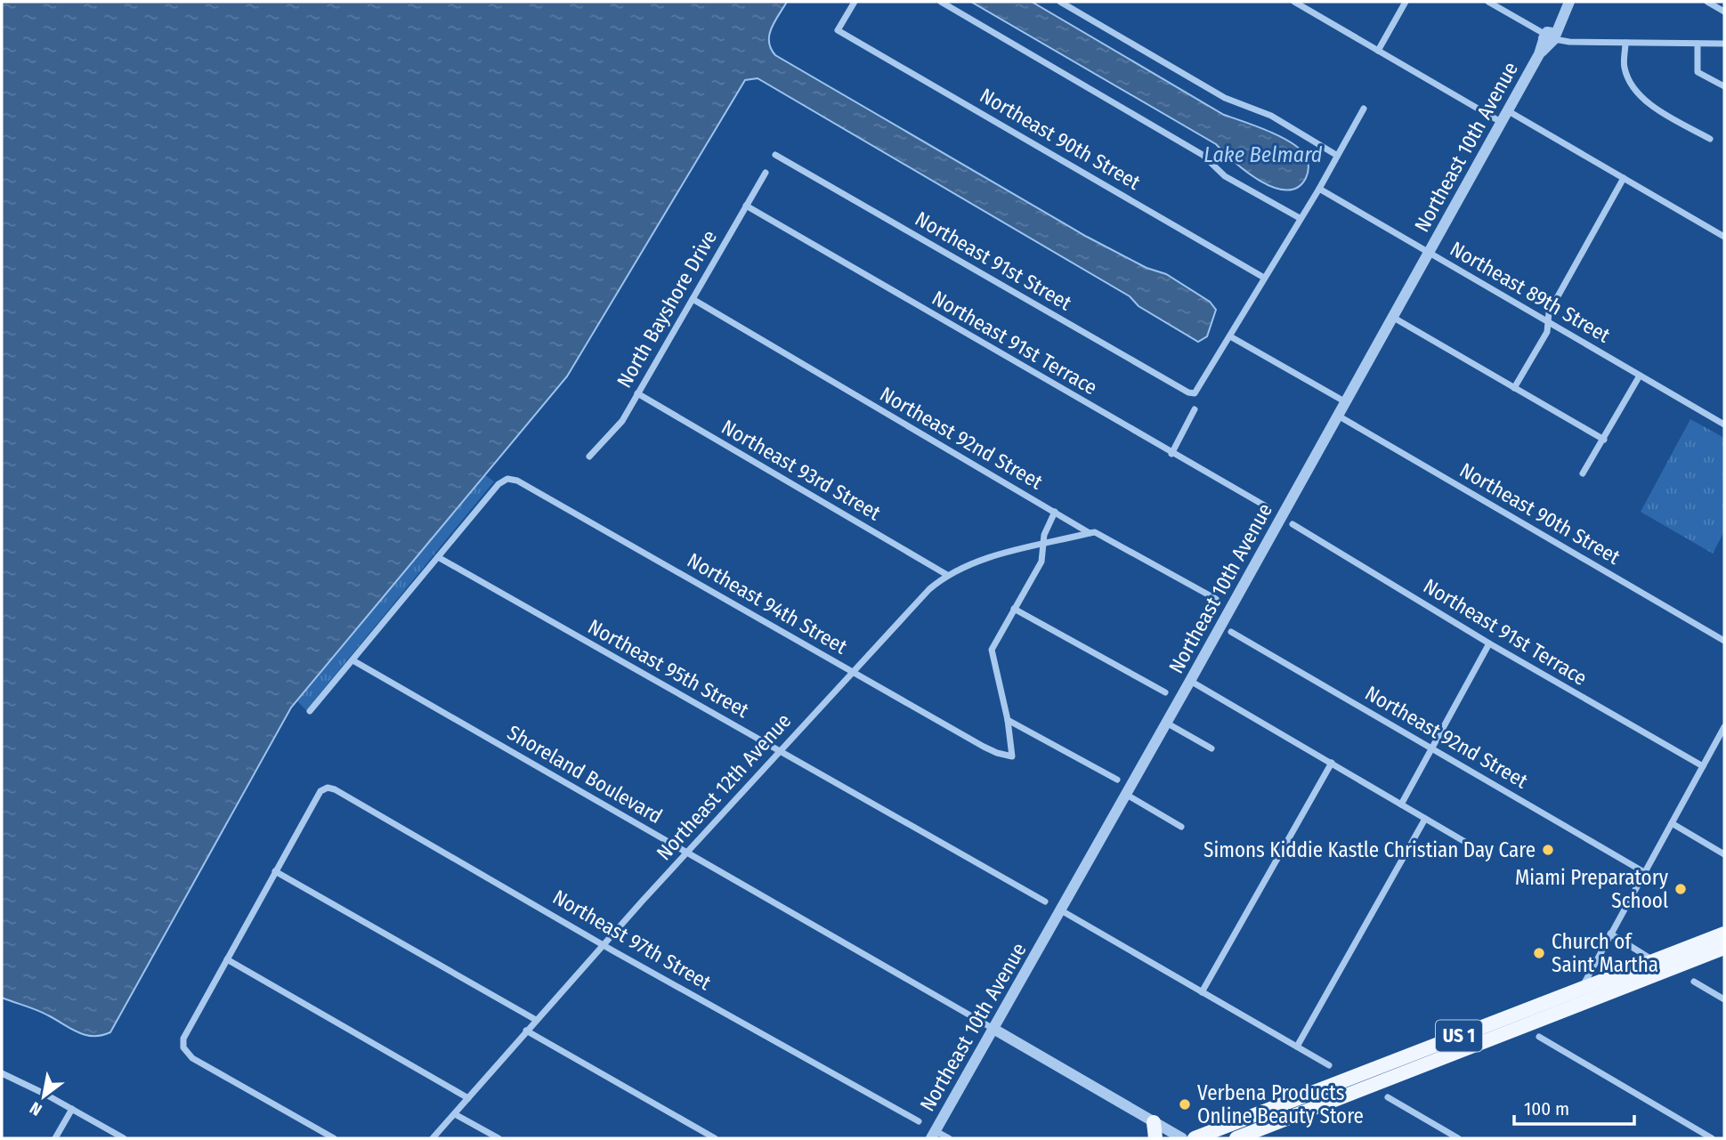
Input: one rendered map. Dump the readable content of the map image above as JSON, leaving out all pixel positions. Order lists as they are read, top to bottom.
{
  "streets": {
    "main road": ["US 1"],
    "street": [
      "Northeast 90th Street",
      "Northeast 10th Avenue",
      "Northeast 91st Street",
      "Northeast 89th Street",
      "North Bayshore Drive",
      "Northeast 91st Terrace",
      "Northeast 92nd Street",
      "Northeast 93rd Street",
      "Northeast 94th Street",
      "Northeast 95th Street",
      "Shoreland Boulevard",
      "Northeast 12th Avenue",
      "Northeast 97th Street"
    ]
  },
  "crossings": [
    ["Northeast 90th Street", "Northeast 10th Avenue"],
    ["Northeast 10th Avenue", "Northeast 89th Street"],
    ["Northeast 10th Avenue", "Shoreland Boulevard"],
    ["North Bayshore Drive", "Northeast 91st Terrace"],
    ["North Bayshore Drive", "Northeast 92nd Street"],
    ["North Bayshore Drive", "Northeast 93rd Street"],
    ["Northeast 92nd Street", "Northeast 12th Avenue"],
    ["Northeast 93rd Street", "Northeast 12th Avenue"],
    ["Northeast 94th Street", "Northeast 95th Street"],
    ["Northeast 94th Street", "Northeast 12th Avenue"],
    ["Northeast 95th Street", "Northeast 12th Avenue"],
    ["Shoreland Boulevard", "Northeast 12th Avenue"],
    ["Northeast 12th Avenue", "Northeast 97th Street"]
  ],
  "water": ["Lake Belmard"],
  "places": [
    "Simons Kiddie Kastle Christian Day Care",
    "Miami Preparatory School",
    "Church of Saint Martha",
    "Verbena Products Online Beauty Store"
  ],
  "scale_bar": "100 m",
  "north": "bottom left"
}
